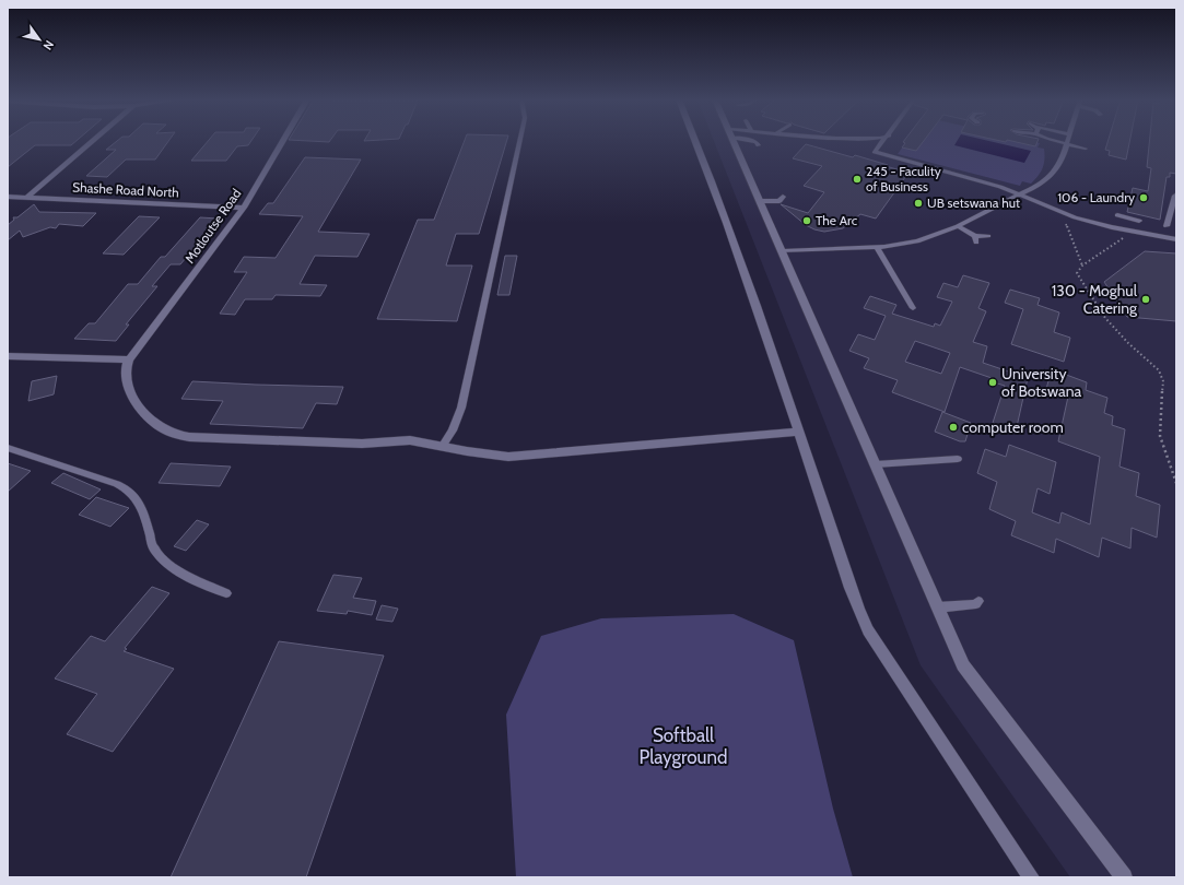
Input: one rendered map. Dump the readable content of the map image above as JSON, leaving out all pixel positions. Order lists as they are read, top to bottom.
{
  "streets": {
    "street": ["Shashe Road North", "Motloutse Road"]
  },
  "crossings": [
    ["Shashe Road North", "Motloutse Road"]
  ],
  "parks": ["Softball Playground"],
  "places": [
    "245 - Faculity of Business",
    "106 - Laundry",
    "UB setswana hut",
    "The Arc",
    "130 - Moghul Catering",
    "University of Botswana",
    "computer room"
  ],
  "north": "bottom right"
}
